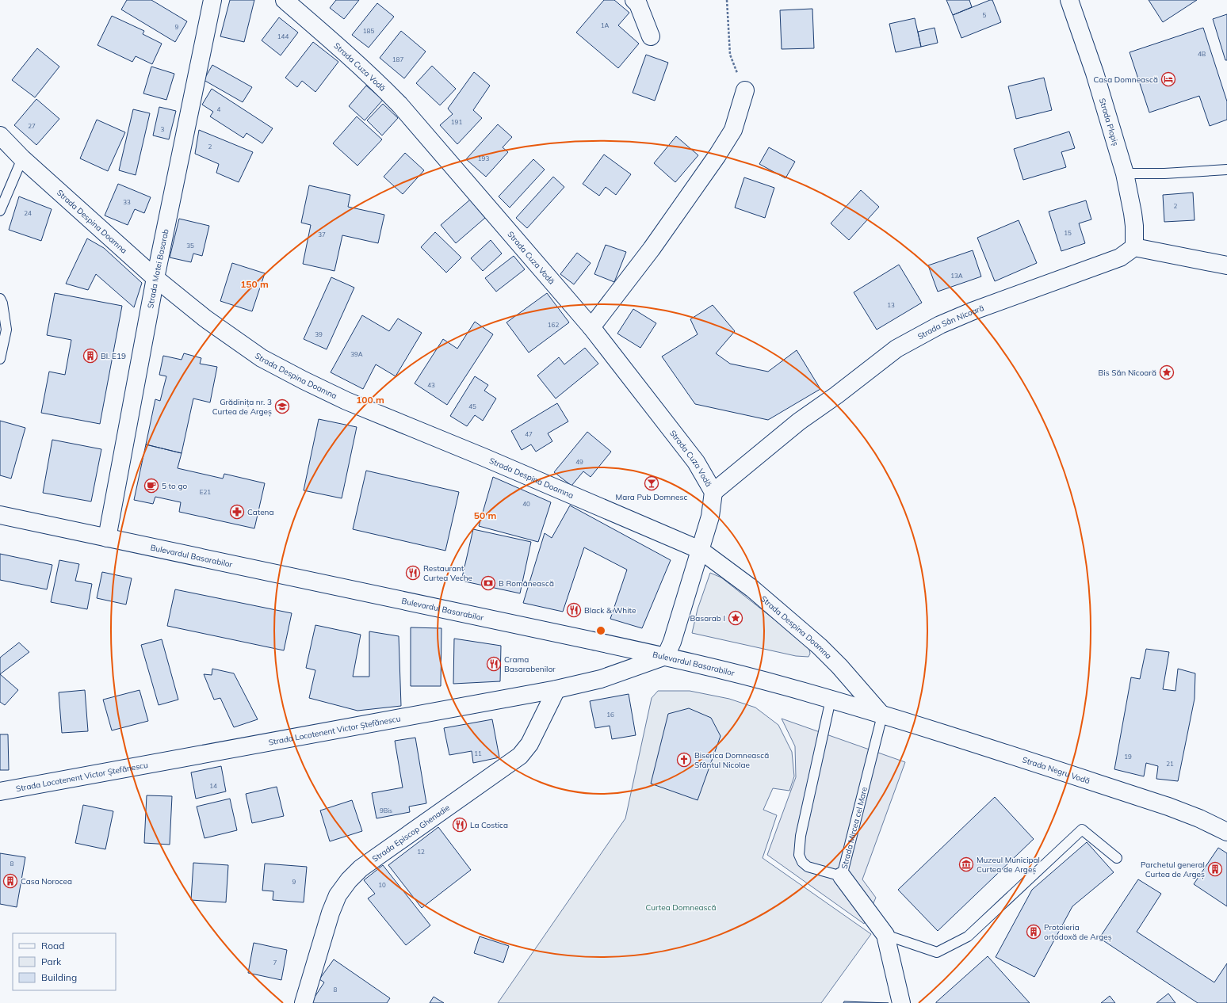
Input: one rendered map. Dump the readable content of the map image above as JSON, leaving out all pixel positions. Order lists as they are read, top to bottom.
{
  "streets": {
    "street": [
      "Strada Cuza Vodă",
      "Strada Plopiș",
      "Strada Despina Doamna",
      "Strada Matei Basarab",
      "Strada Sân Nicoară",
      "Bulevardul Basarabilor",
      "Strada Locotenent Victor Ștefănescu",
      "Strada Negru Vodă",
      "Strada Mircea cel Mare",
      "Strada Episcop Ghenadie"
    ]
  },
  "crossings": [
    ["Strada Cuza Vodă", "Strada Despina Doamna"],
    ["Strada Cuza Vodă", "Strada Sân Nicoară"],
    ["Strada Plopiș", "Strada Sân Nicoară"],
    ["Strada Despina Doamna", "Strada Matei Basarab"],
    ["Strada Despina Doamna", "Bulevardul Basarabilor"],
    ["Strada Despina Doamna", "Strada Negru Vodă"],
    ["Strada Despina Doamna", "Strada Mircea cel Mare"],
    ["Strada Matei Basarab", "Bulevardul Basarabilor"],
    ["Bulevardul Basarabilor", "Strada Locotenent Victor Ștefănescu"],
    ["Bulevardul Basarabilor", "Strada Negru Vodă"],
    ["Bulevardul Basarabilor", "Strada Mircea cel Mare"],
    ["Strada Locotenent Victor Ștefănescu", "Strada Episcop Ghenadie"],
    ["Strada Negru Vodă", "Strada Mircea cel Mare"]
  ],
  "parks": ["Curtea Domnească"],
  "places": {
    "hotel": ["Casa Domnească"],
    "building": [
      "Bl. E19",
      "Parchetul general Curtea de Argeș",
      "Casa Norocea",
      "Protoieria ortodoxă de Argeș"
    ],
    "place": ["Bis Săn Nicoară", "Basarab I"],
    "school or university": ["Grădinița nr. 3 Curtea de Argeș"],
    "bar": ["Mara Pub Domnesc"],
    "cafe": ["5 to go"],
    "pharmacy": ["Catena"],
    "restaurant": [
      "Restaurant Curtea Veche",
      "Black & White",
      "Crama Basarabenilor",
      "La Costica"
    ],
    "bank": ["B Românească"],
    "church": ["Biserica Domnească Sfântul Nicolae"],
    "museum": ["Muzeul Municipal Curtea de Argeș"]
  },
  "house_numbers": [
    "5",
    "1A",
    "9",
    "185",
    "144",
    "4B",
    "187",
    "4",
    "191",
    "27",
    "3",
    "2",
    "193",
    "33",
    "2",
    "24",
    "15",
    "37",
    "35",
    "13A",
    "13",
    "162",
    "39",
    "39A",
    "43",
    "45",
    "47",
    "49",
    "E21",
    "40",
    "16",
    "11",
    "19",
    "21",
    "14",
    "9Bis",
    "12",
    "8",
    "9",
    "10",
    "7",
    "8"
  ],
  "legend": ["Road", "Park", "Building"],
  "rings": ["150 m", "100 m", "50 m"]
}
